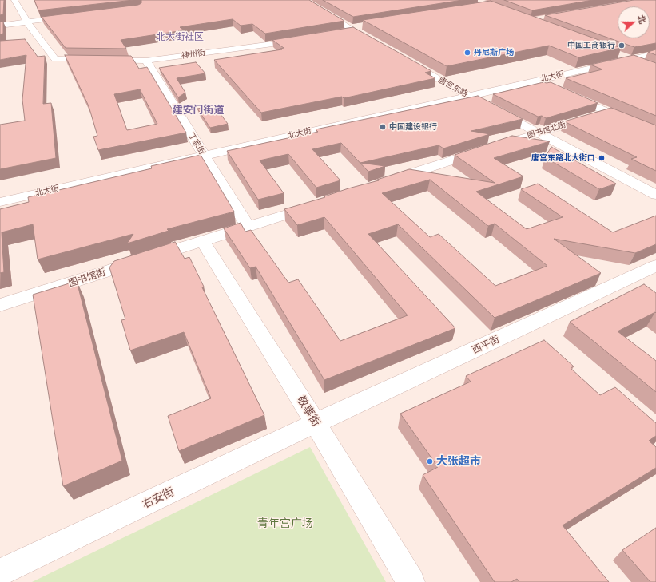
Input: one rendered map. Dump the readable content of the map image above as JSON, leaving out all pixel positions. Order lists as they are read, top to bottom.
{
  "streets": {
    "street": [
      "神州街",
      "北大街",
      "唐宫东路",
      "图书馆北街",
      "丁家街",
      "图书馆街",
      "西平街",
      "敬事街",
      "右安街"
    ]
  },
  "crossings": [
    ["神州街", "丁家街"],
    ["北大街", "唐宫东路"],
    ["北大街", "丁家街"],
    ["唐宫东路", "图书馆北街"],
    ["丁家街", "图书馆街"],
    ["图书馆街", "敬事街"],
    ["西平街", "敬事街"],
    ["西平街", "右安街"],
    ["敬事街", "右安街"]
  ],
  "districts": ["北大街社区", "建安门街道"],
  "parks": ["青年宫广场"],
  "places": [
    "中国工商银行",
    "丹尼斯广场",
    "中国建设银行",
    "唐宫东路北大街口",
    "大张超市"
  ],
  "north": "right"
}
